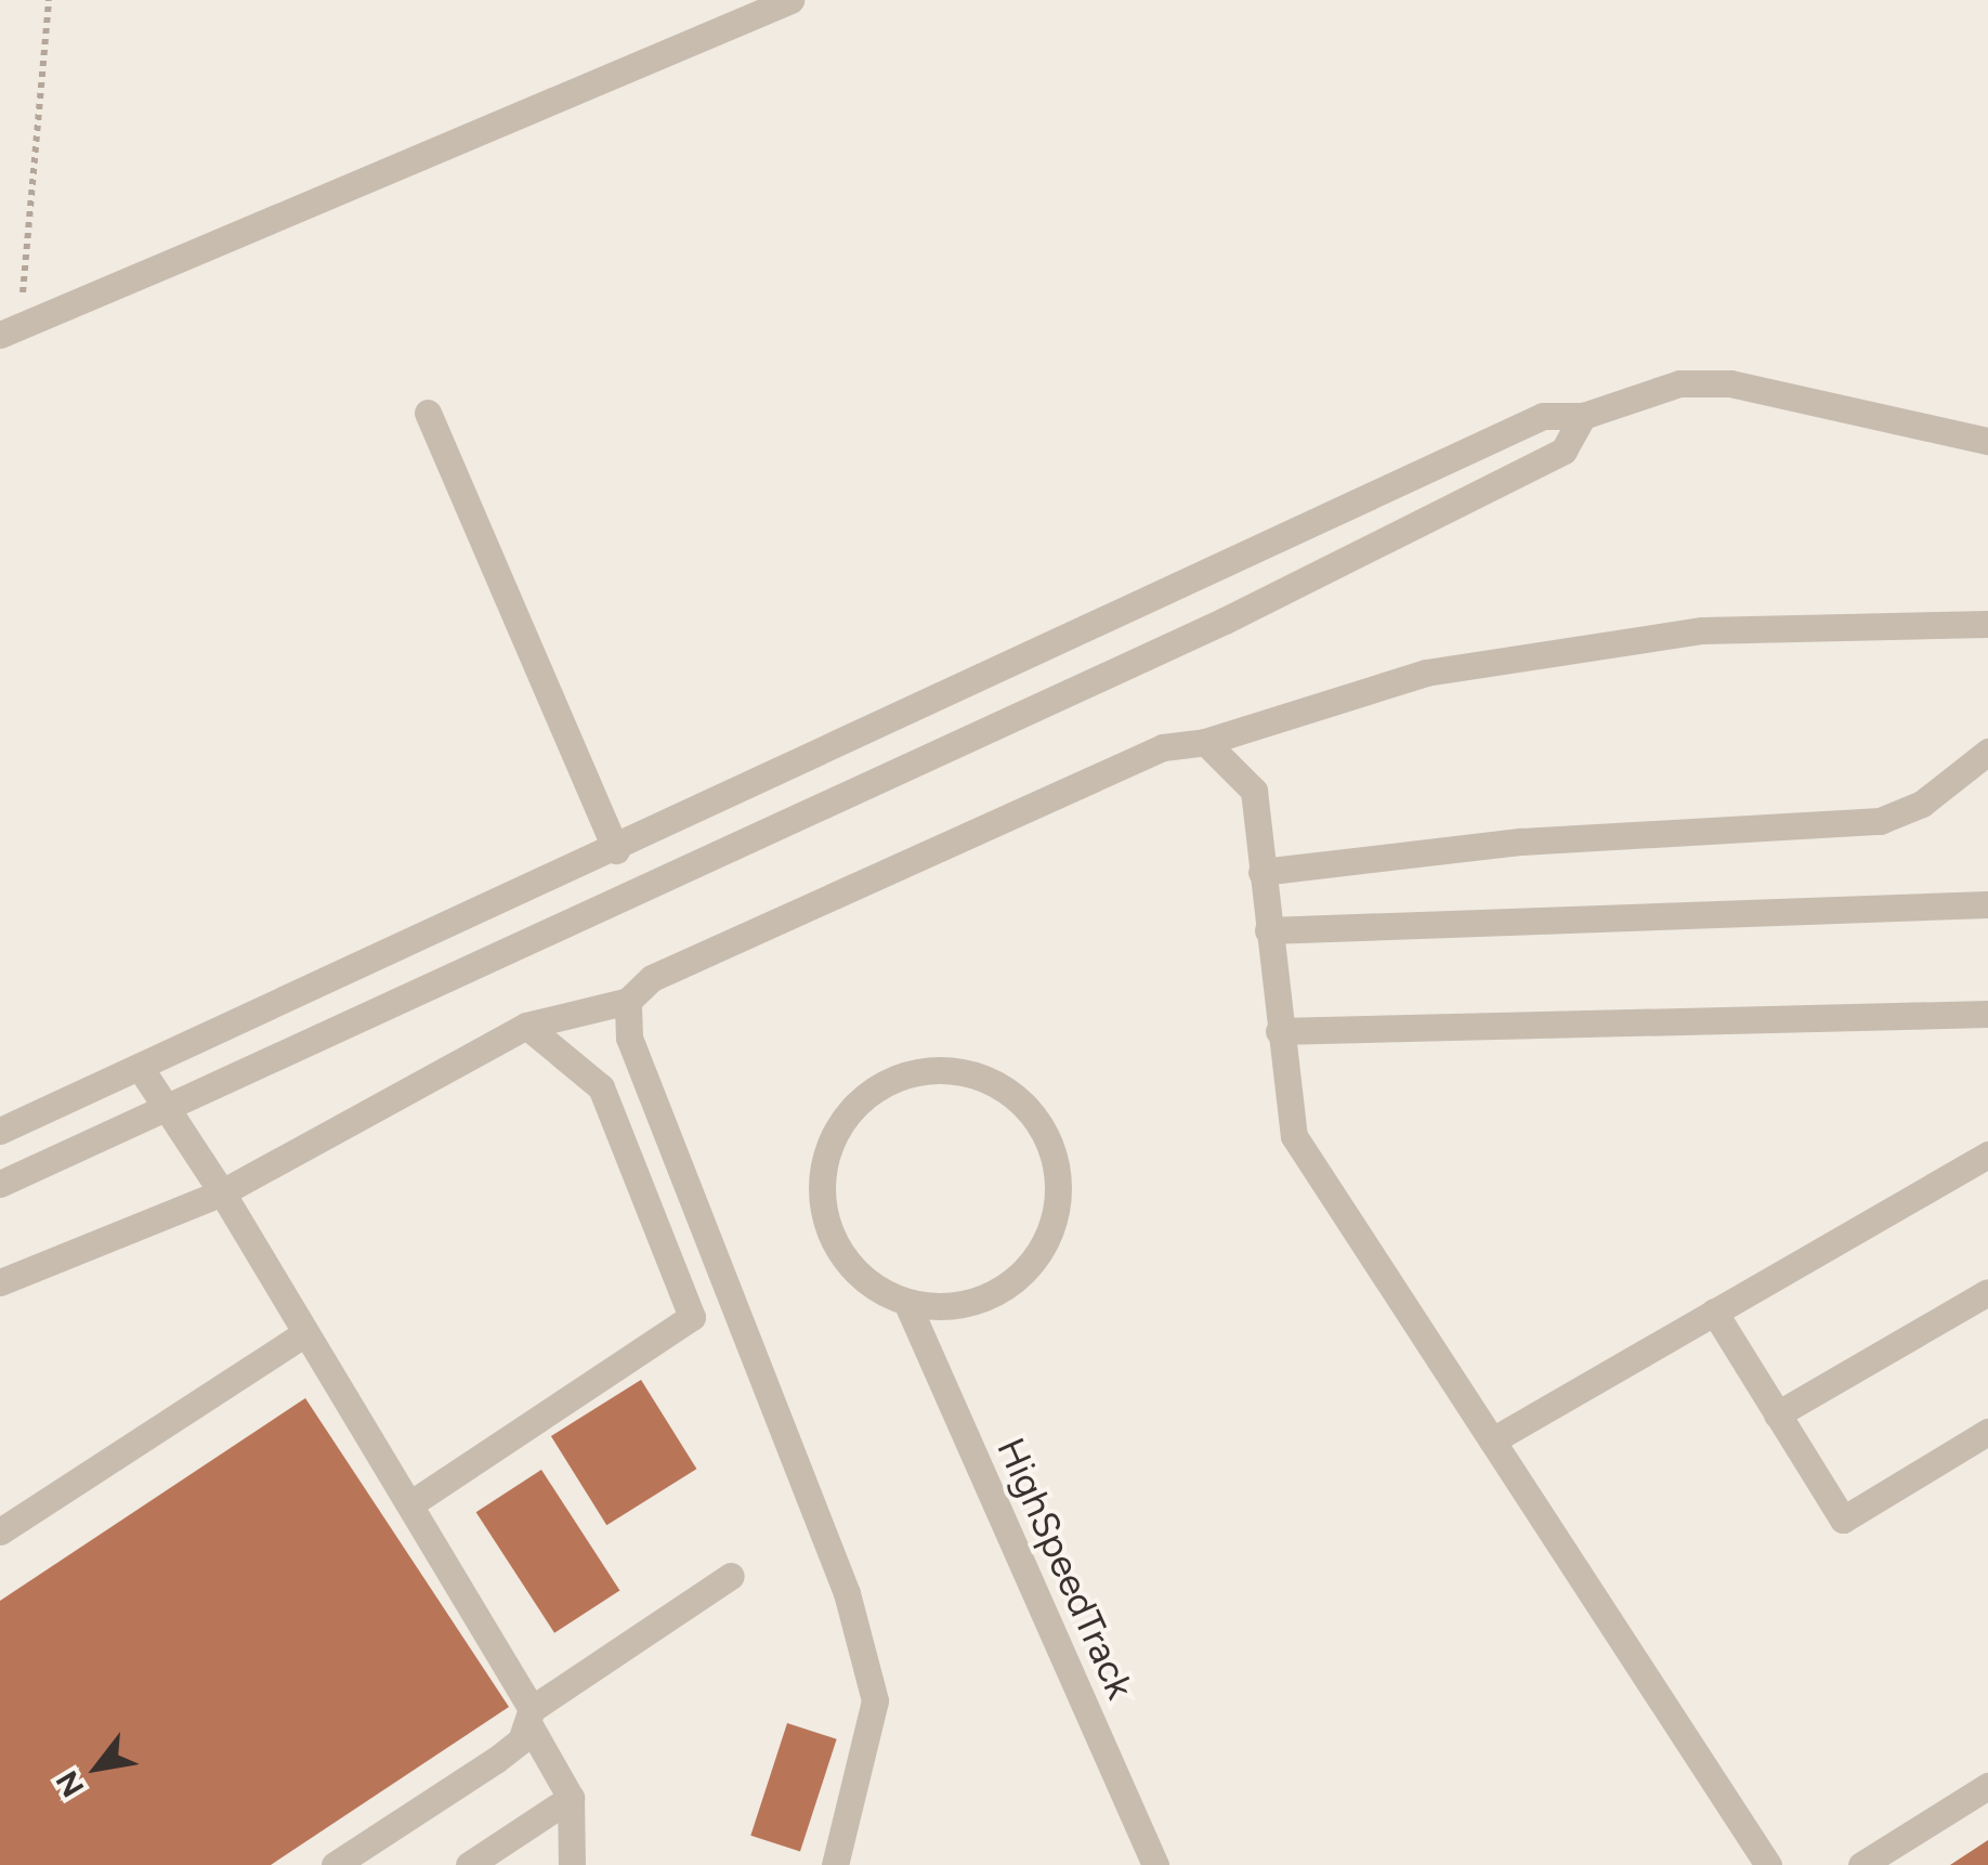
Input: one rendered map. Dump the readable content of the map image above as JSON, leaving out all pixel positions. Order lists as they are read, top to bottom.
{
  "streets": {
    "street": ["HighSpeedTrack"]
  },
  "north": "bottom left"
}
